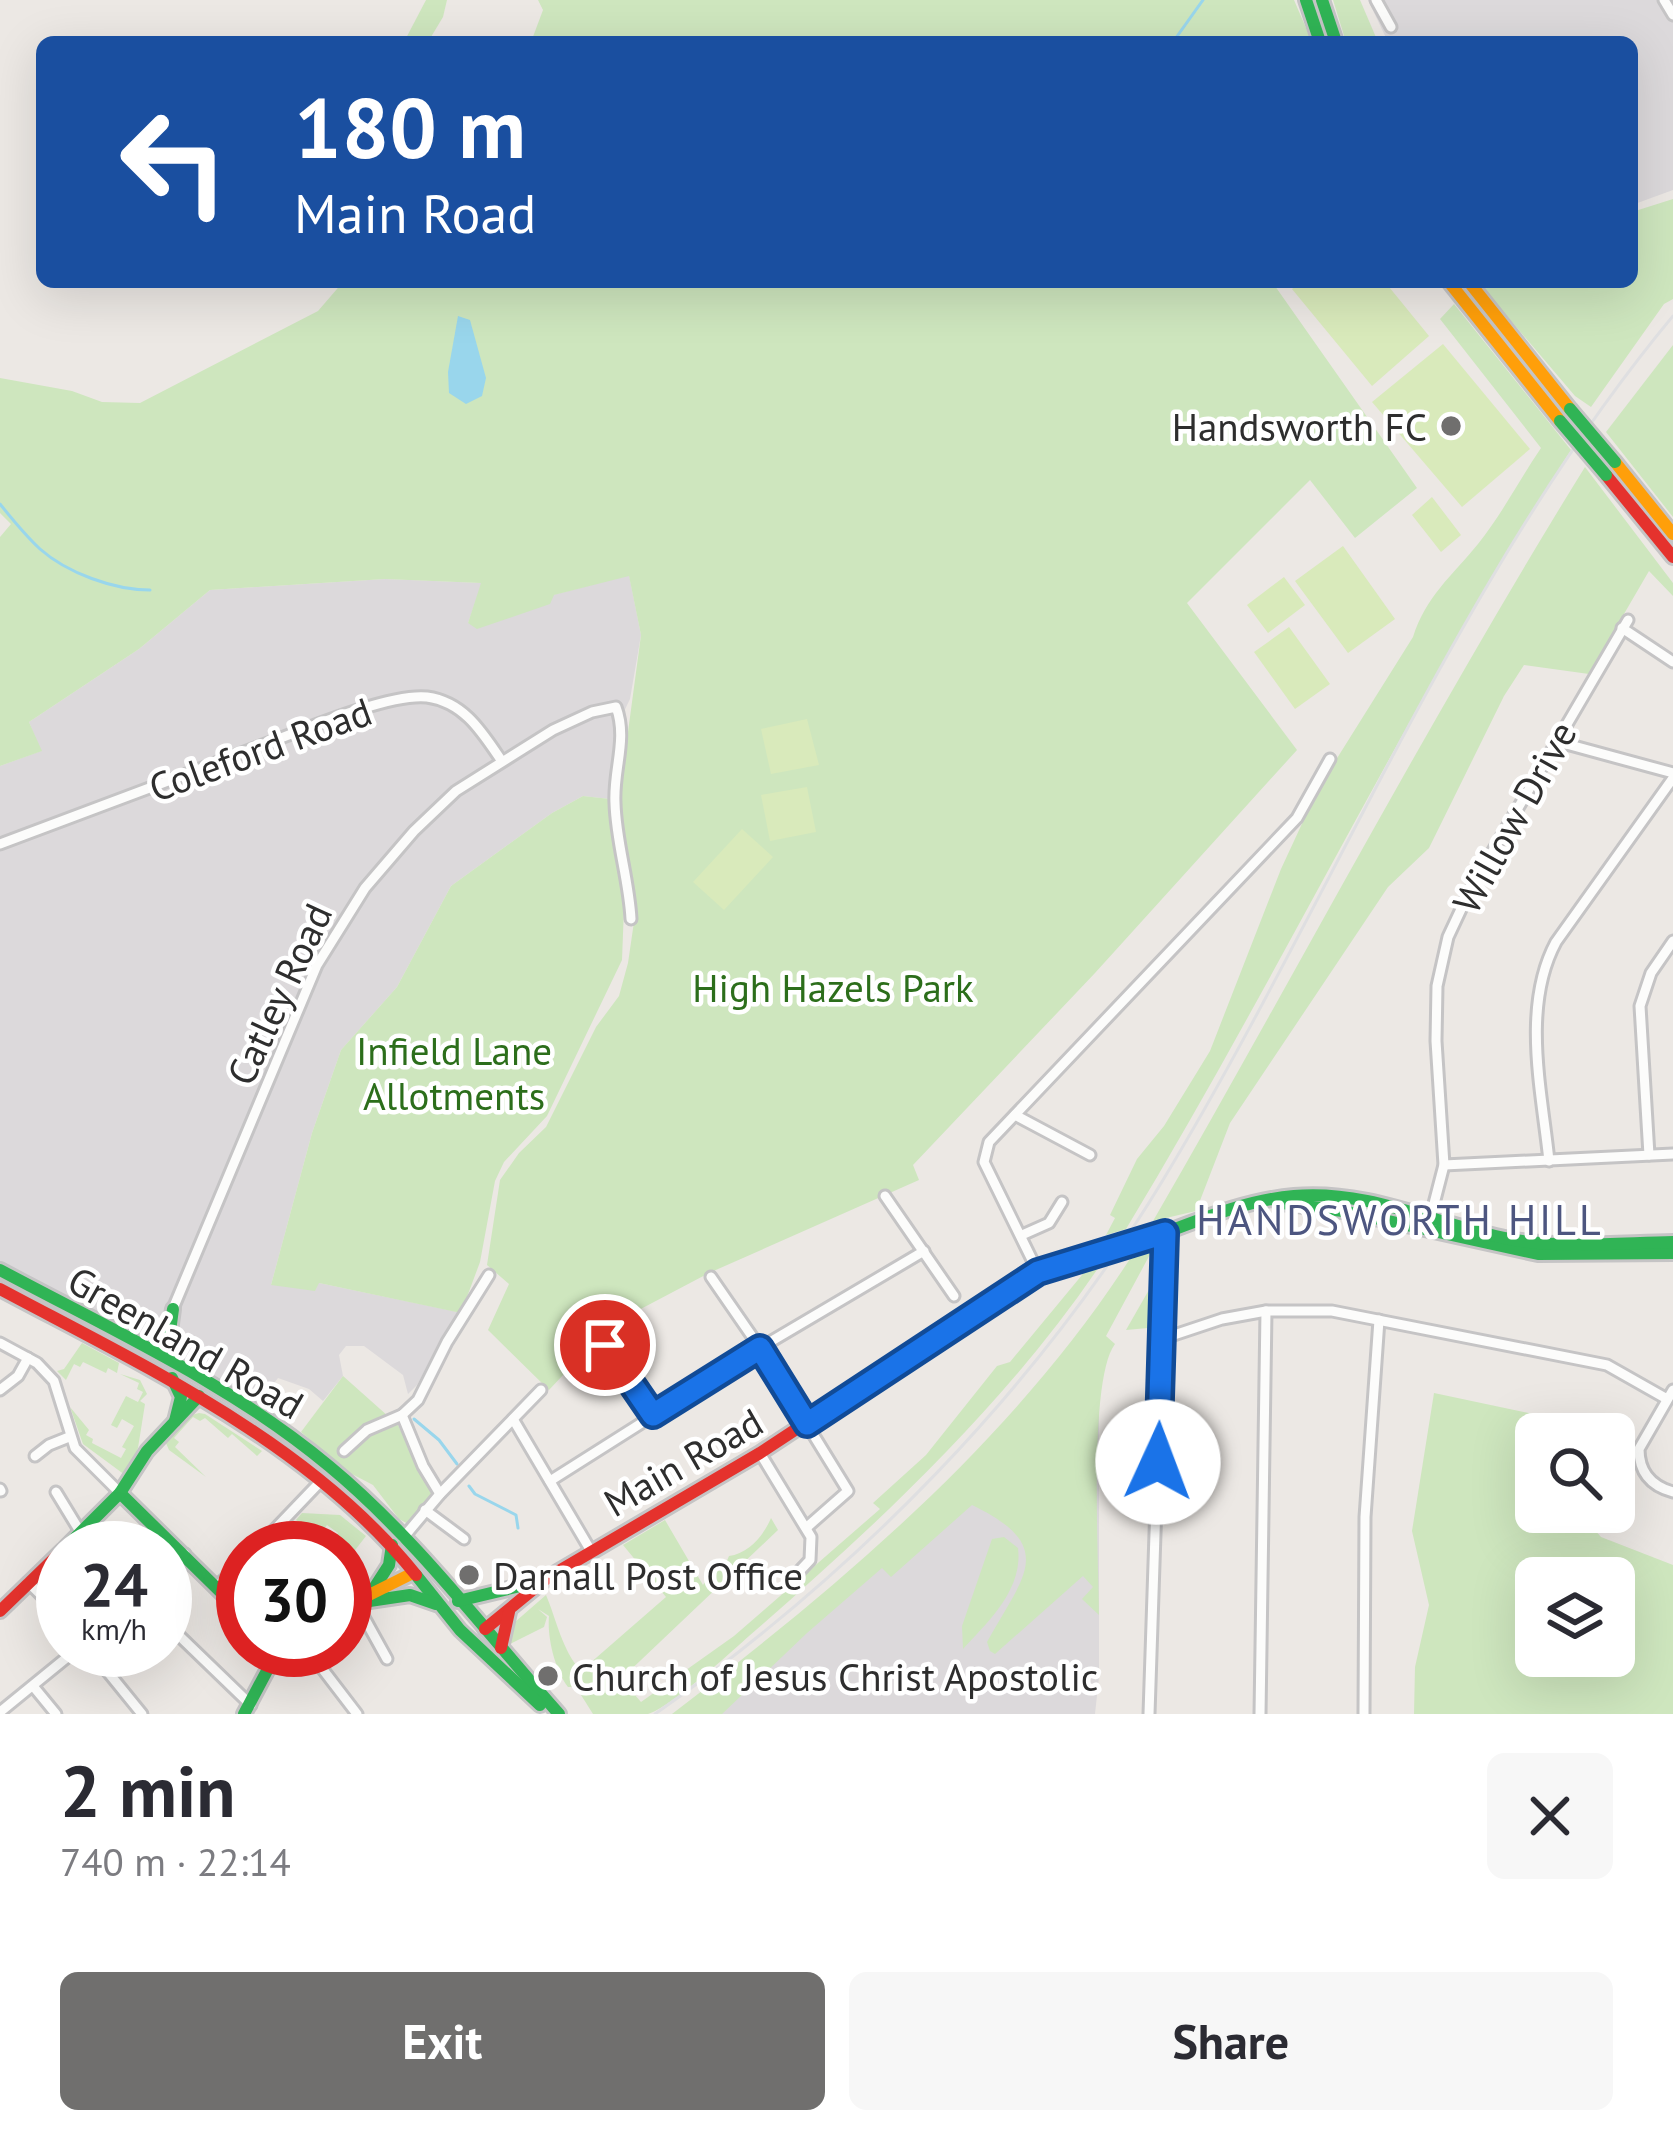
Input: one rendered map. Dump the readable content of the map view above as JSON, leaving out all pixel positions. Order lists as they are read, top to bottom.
{
  "streets": {
    "main road": ["Greenland Road", "Main Road"],
    "street": ["Coleford Road", "Willow Drive", "Catley Road"]
  },
  "crossings": [
    ["Coleford Road", "Catley Road"],
    ["Willow Drive", "Main Road"],
    ["Catley Road", "Greenland Road"],
    ["Greenland Road", "Main Road"]
  ],
  "districts": ["HANDSWORTH HILL"],
  "parks": ["High Hazels Park", "Infield Lane Allotments"],
  "places": ["Handsworth FC", "Darnall Post Office", "Church of Jesus Christ Apostolic"],
  "page": {
    "turn": ["180 m", "Main Road"],
    "speed": "24 km/h",
    "limit": "30",
    "heading": ["2 min", "740 m · 22:14"],
    "buttons": ["Exit", "Share"]
  }
}
